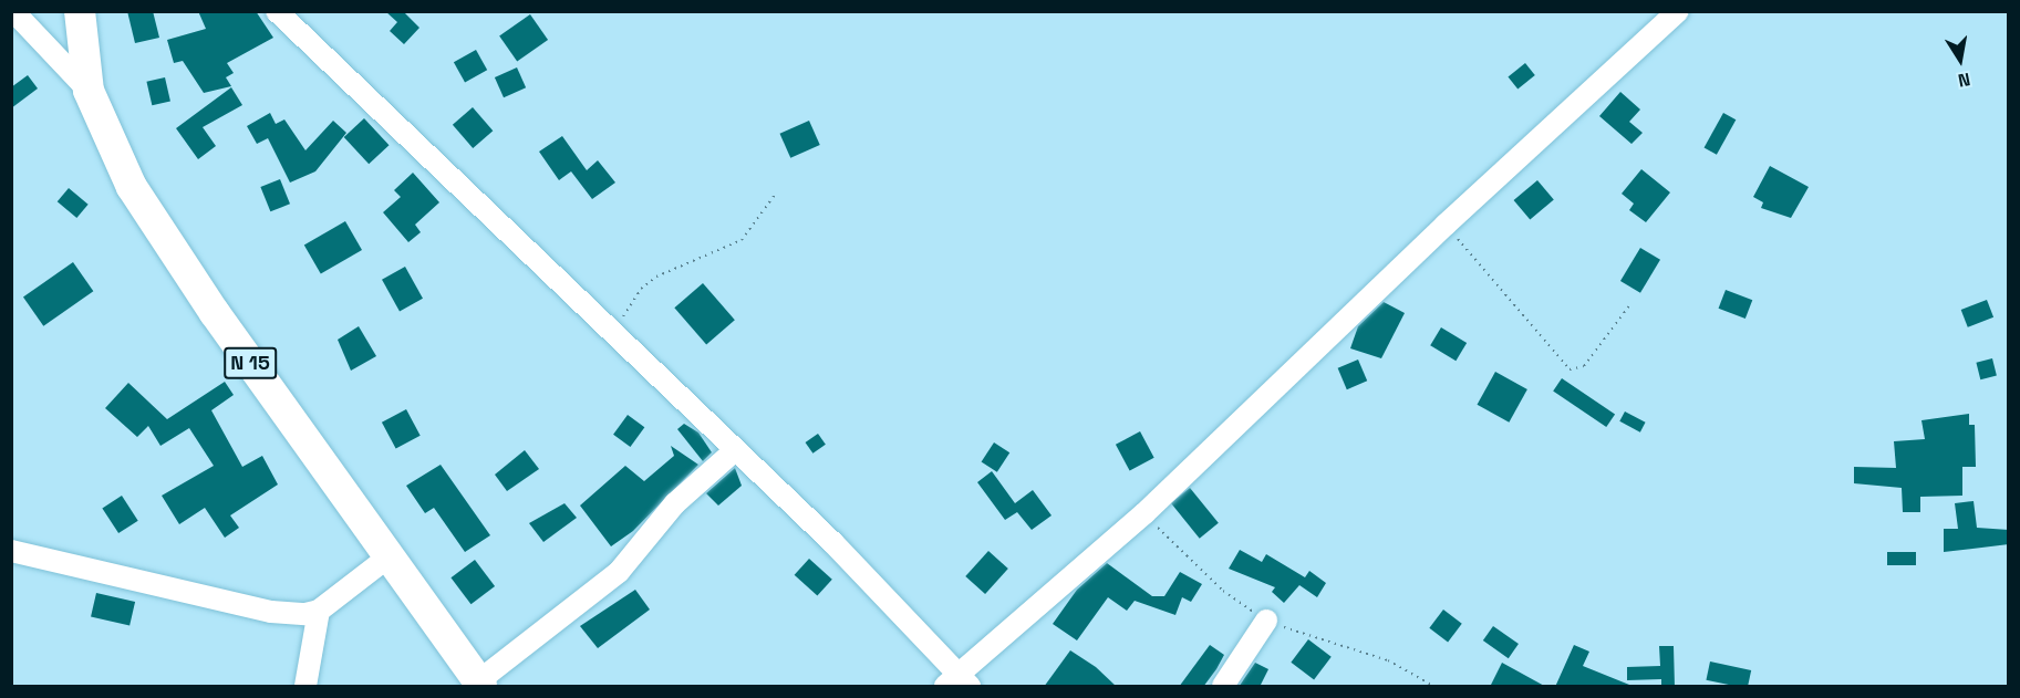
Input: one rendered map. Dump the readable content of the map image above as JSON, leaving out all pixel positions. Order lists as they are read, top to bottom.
{
  "streets": {
    "highway": ["N 15"]
  },
  "north": "bottom"
}
